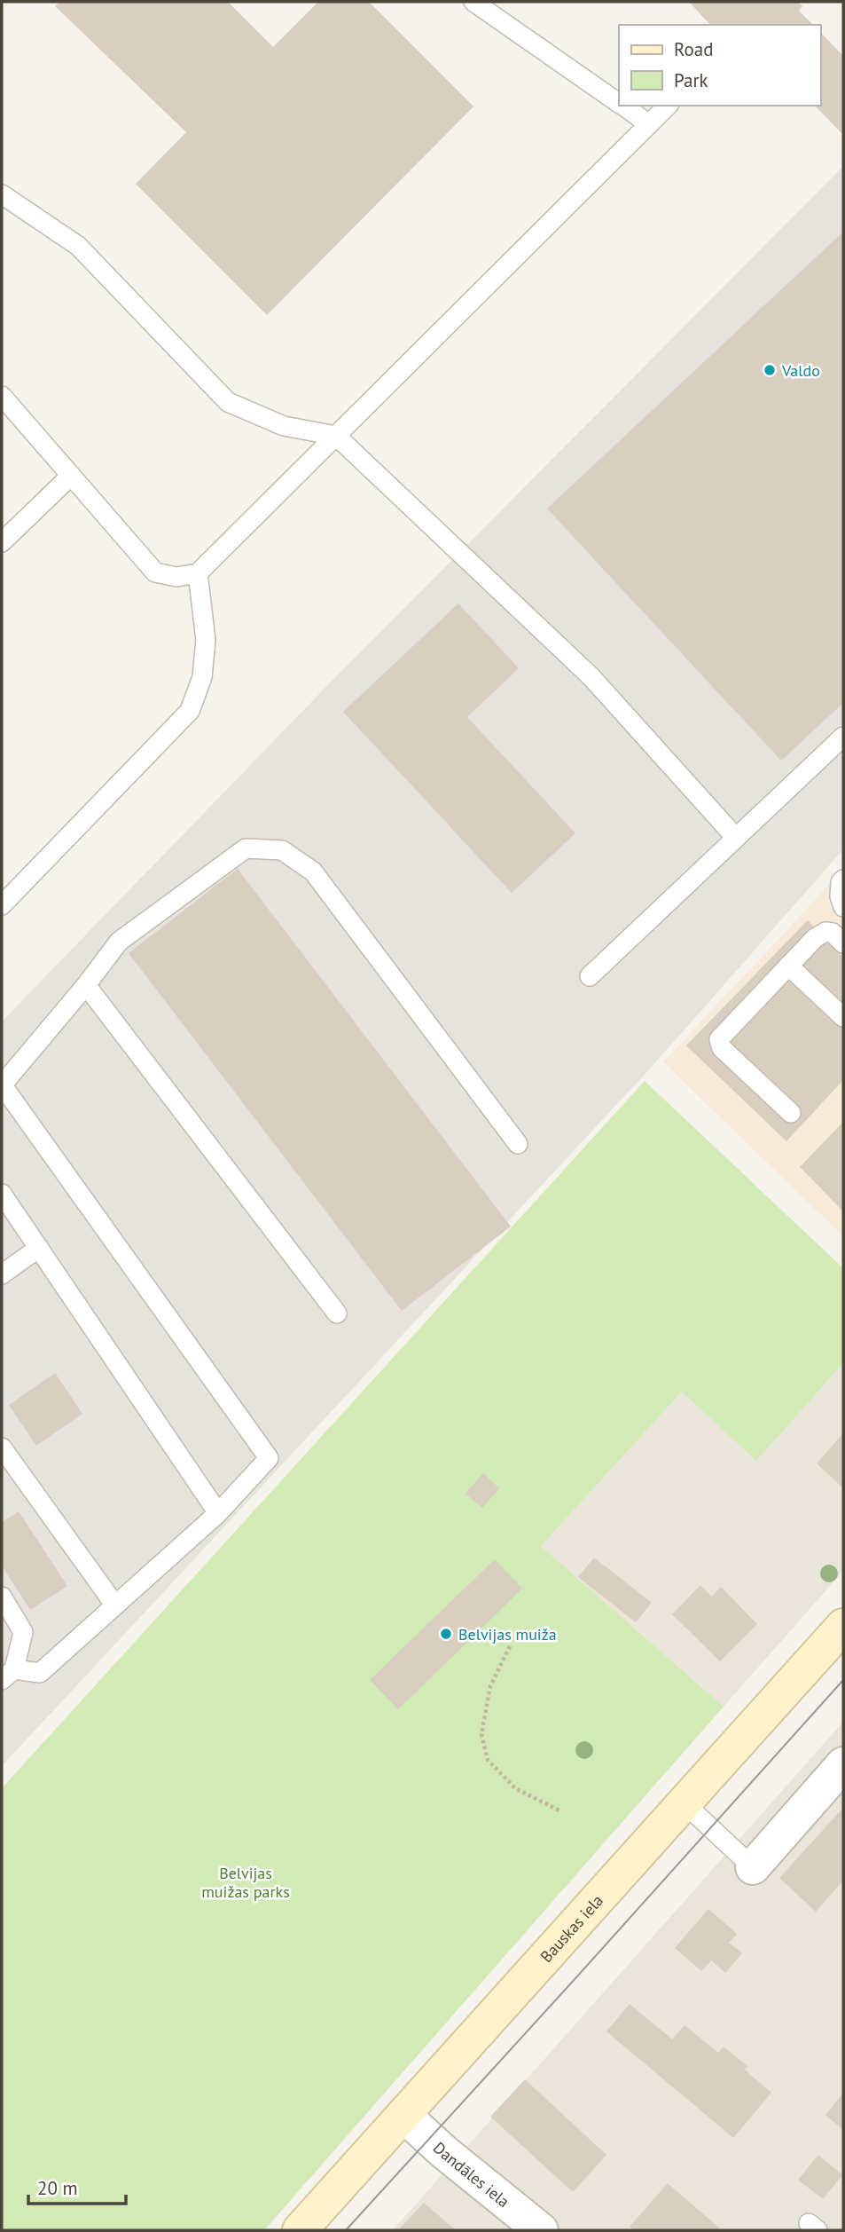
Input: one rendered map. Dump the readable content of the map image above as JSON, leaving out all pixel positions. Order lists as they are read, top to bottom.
{
  "streets": {
    "street": ["Bauskas iela", "Dandāles iela"]
  },
  "crossings": [
    ["Bauskas iela", "Dandāles iela"]
  ],
  "parks": ["Belvijas muižas parks"],
  "places": ["Valdo", "Belvijas muiža"],
  "legend": ["Road", "Park"],
  "scale_bar": "20 m"
}
